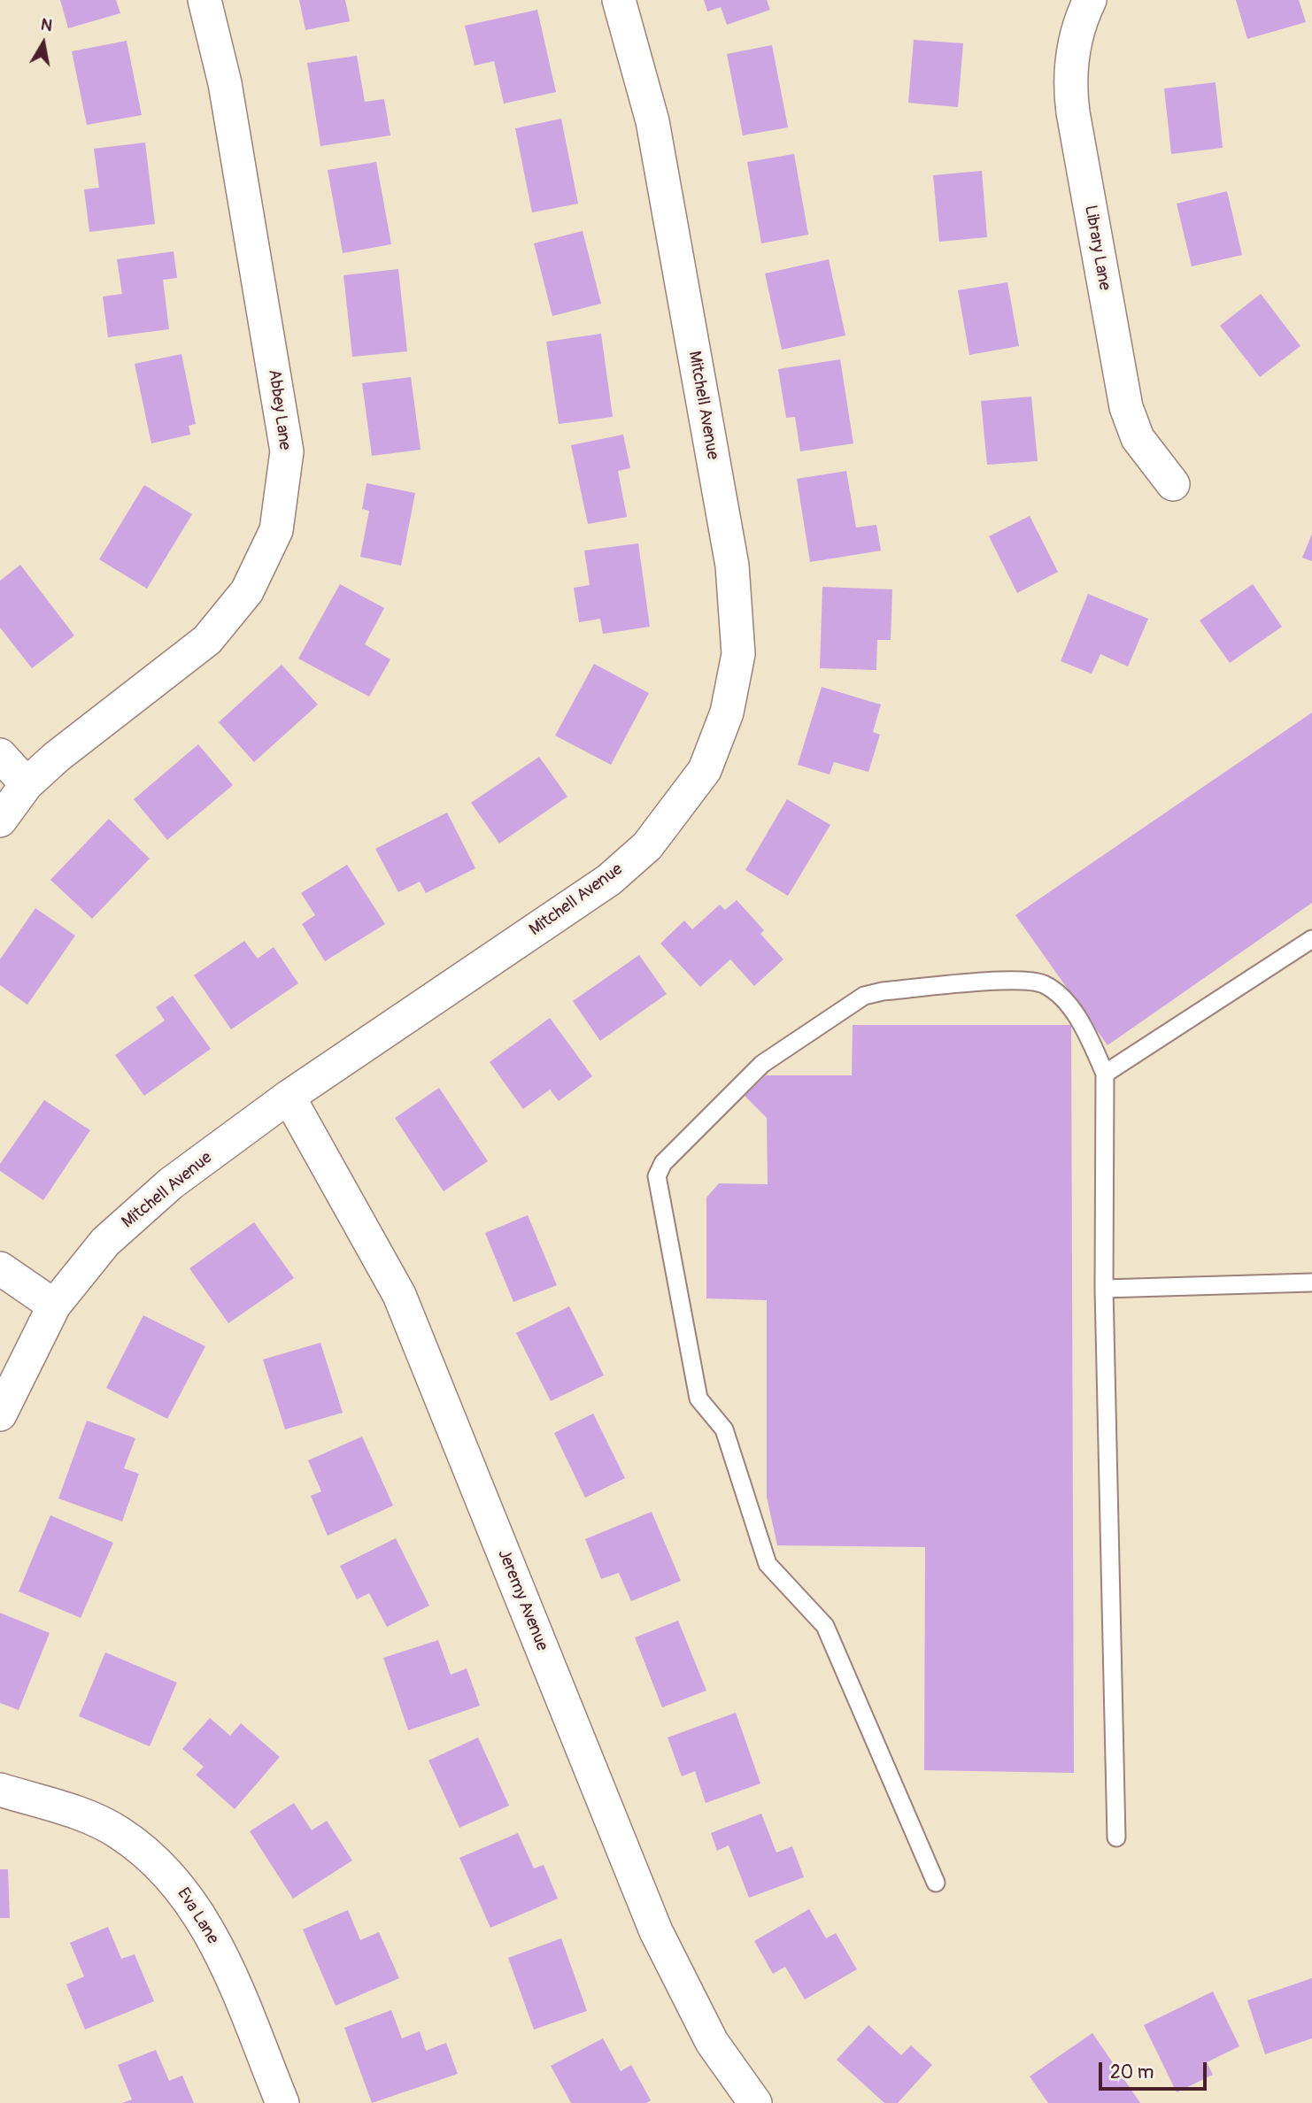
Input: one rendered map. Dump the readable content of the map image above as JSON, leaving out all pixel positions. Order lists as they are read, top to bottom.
{
  "streets": {
    "street": [
      "Library Lane",
      "Mitchell Avenue",
      "Abbey Lane",
      "Jeremy Avenue",
      "Eva Lane"
    ]
  },
  "crossings": [
    ["Mitchell Avenue", "Jeremy Avenue"]
  ],
  "scale_bar": "20 m",
  "north": "top"
}
